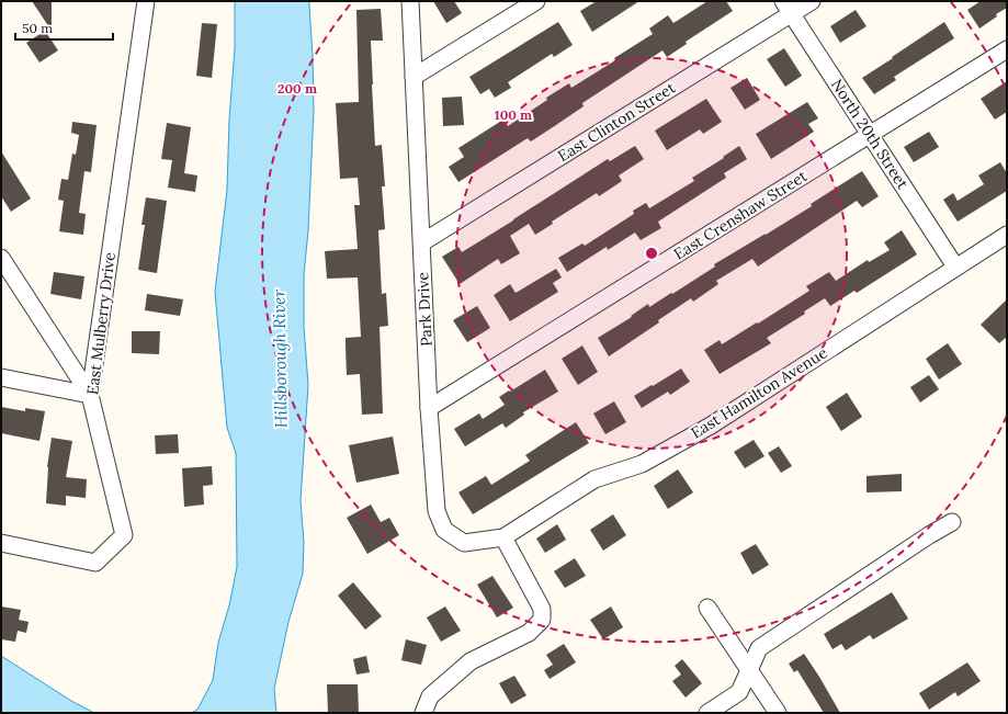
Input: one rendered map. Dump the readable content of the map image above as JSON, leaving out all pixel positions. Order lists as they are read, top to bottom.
{
  "streets": {
    "street": [
      "East Clinton Street",
      "North 20th Street",
      "East Crenshaw Street",
      "Park Drive",
      "East Mulberry Drive",
      "East Hamilton Avenue"
    ]
  },
  "crossings": [
    ["East Clinton Street", "North 20th Street"],
    ["East Clinton Street", "Park Drive"],
    ["North 20th Street", "East Crenshaw Street"],
    ["North 20th Street", "East Hamilton Avenue"],
    ["East Crenshaw Street", "Park Drive"],
    ["Park Drive", "East Hamilton Avenue"]
  ],
  "water": ["Hillsborough River"],
  "scale_bar": "50 m",
  "rings": ["200 m", "100 m"]
}
